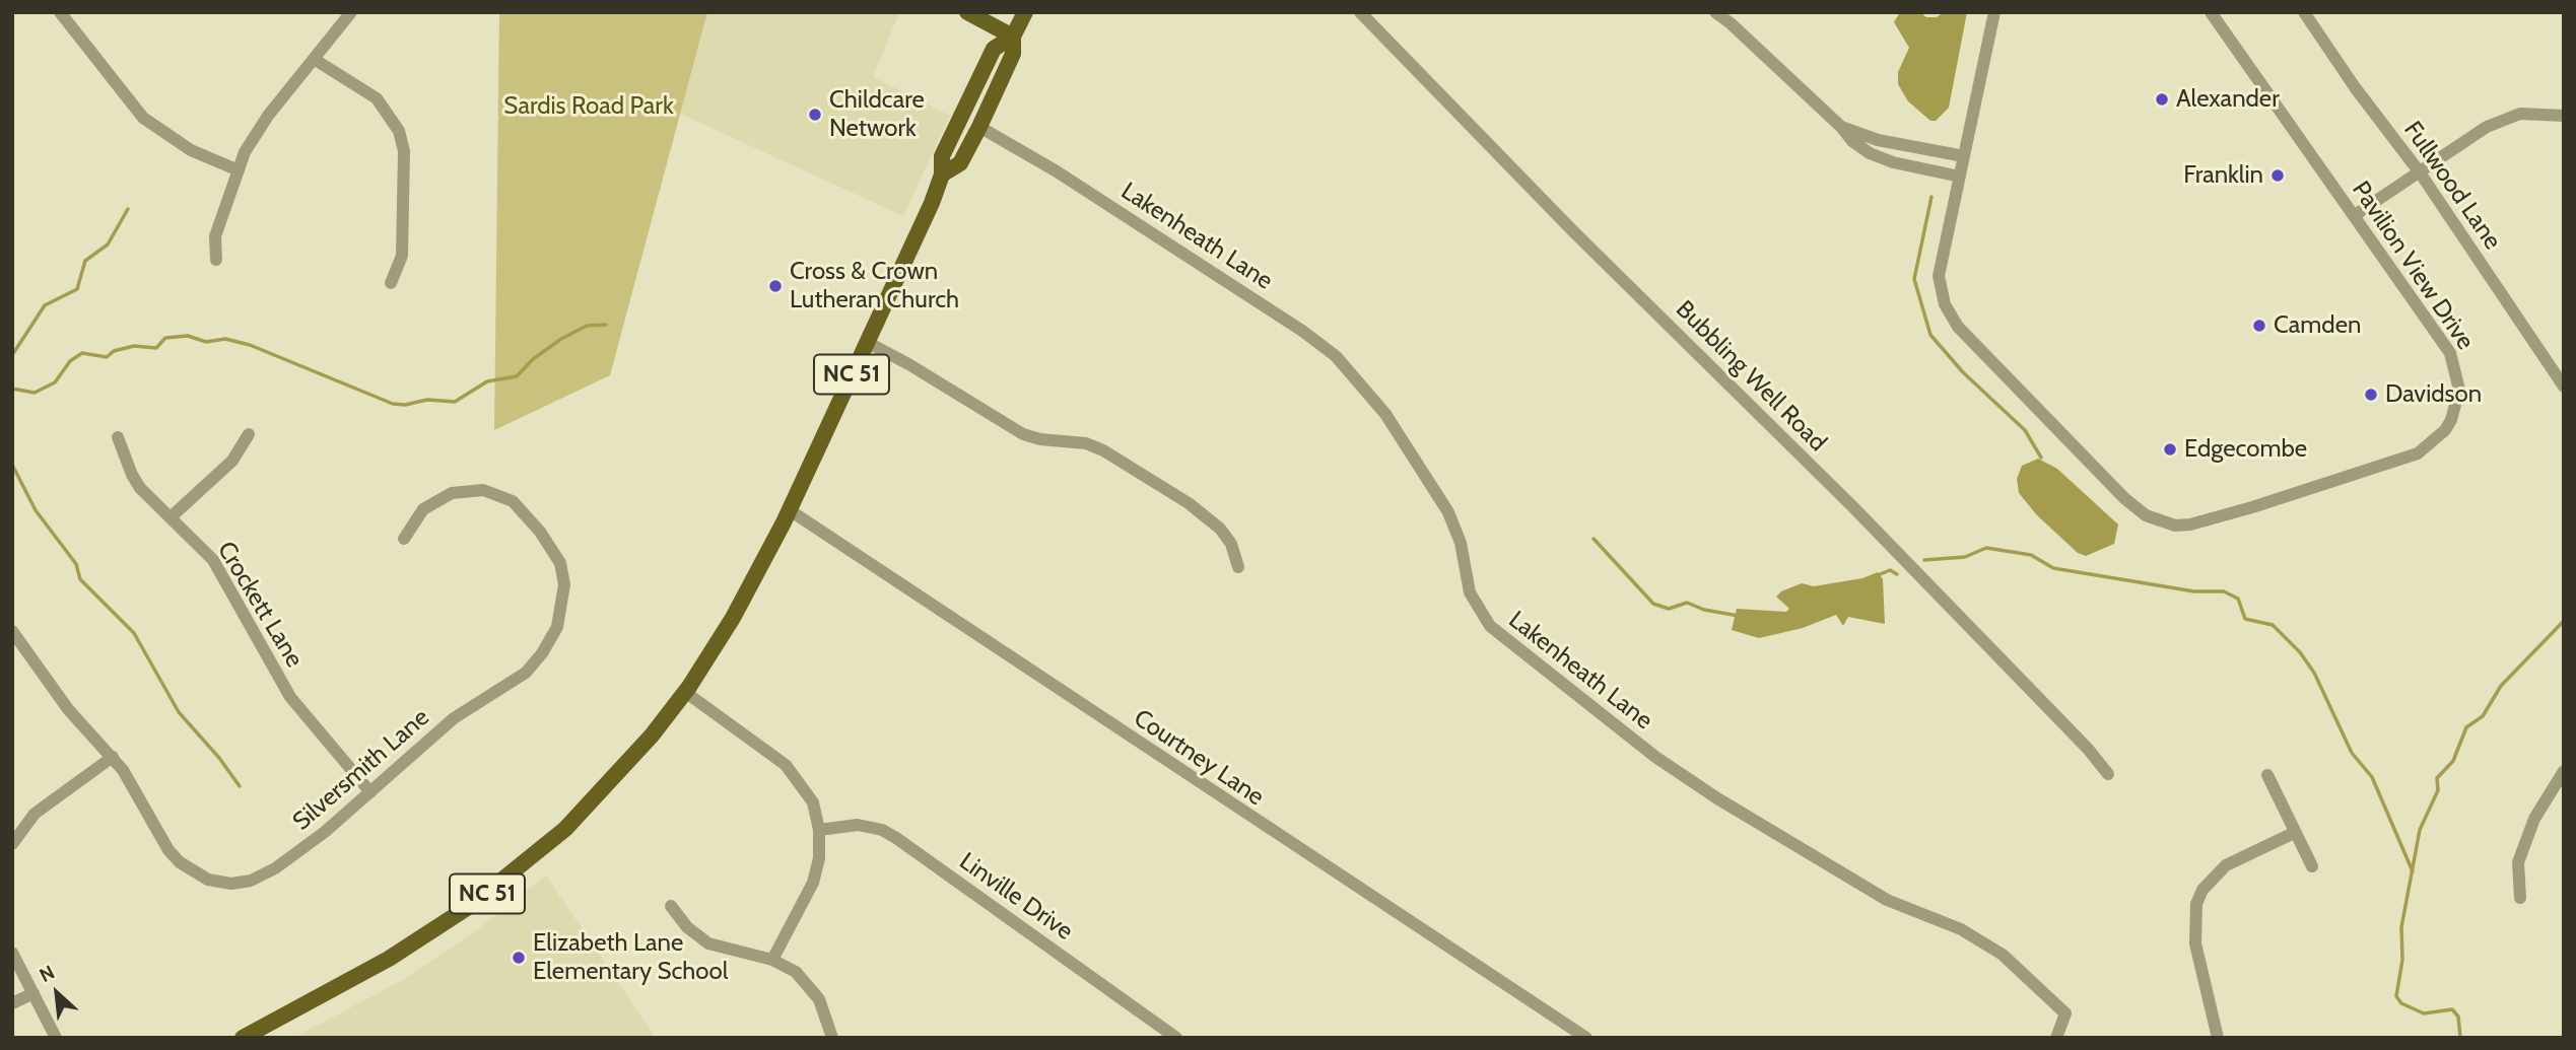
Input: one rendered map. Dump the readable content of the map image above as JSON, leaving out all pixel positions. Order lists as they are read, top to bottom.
{
  "streets": {
    "main road": ["NC 51"],
    "street": [
      "Fullwood Lane",
      "Lakenheath Lane",
      "Pavilion View Drive",
      "Bubbling Well Road",
      "Crockett Lane",
      "Courtney Lane",
      "Silversmith Lane",
      "Linville Drive"
    ]
  },
  "crossings": [
    ["Lakenheath Lane", "NC 51"],
    ["NC 51", "Courtney Lane"],
    ["Crockett Lane", "Silversmith Lane"]
  ],
  "parks": ["Sardis Road Park"],
  "places": [
    "Alexander",
    "Childcare Network",
    "Franklin",
    "Cross & Crown Lutheran Church",
    "Camden",
    "Davidson",
    "Edgecombe",
    "Elizabeth Lane Elementary School"
  ],
  "north": "top left"
}
